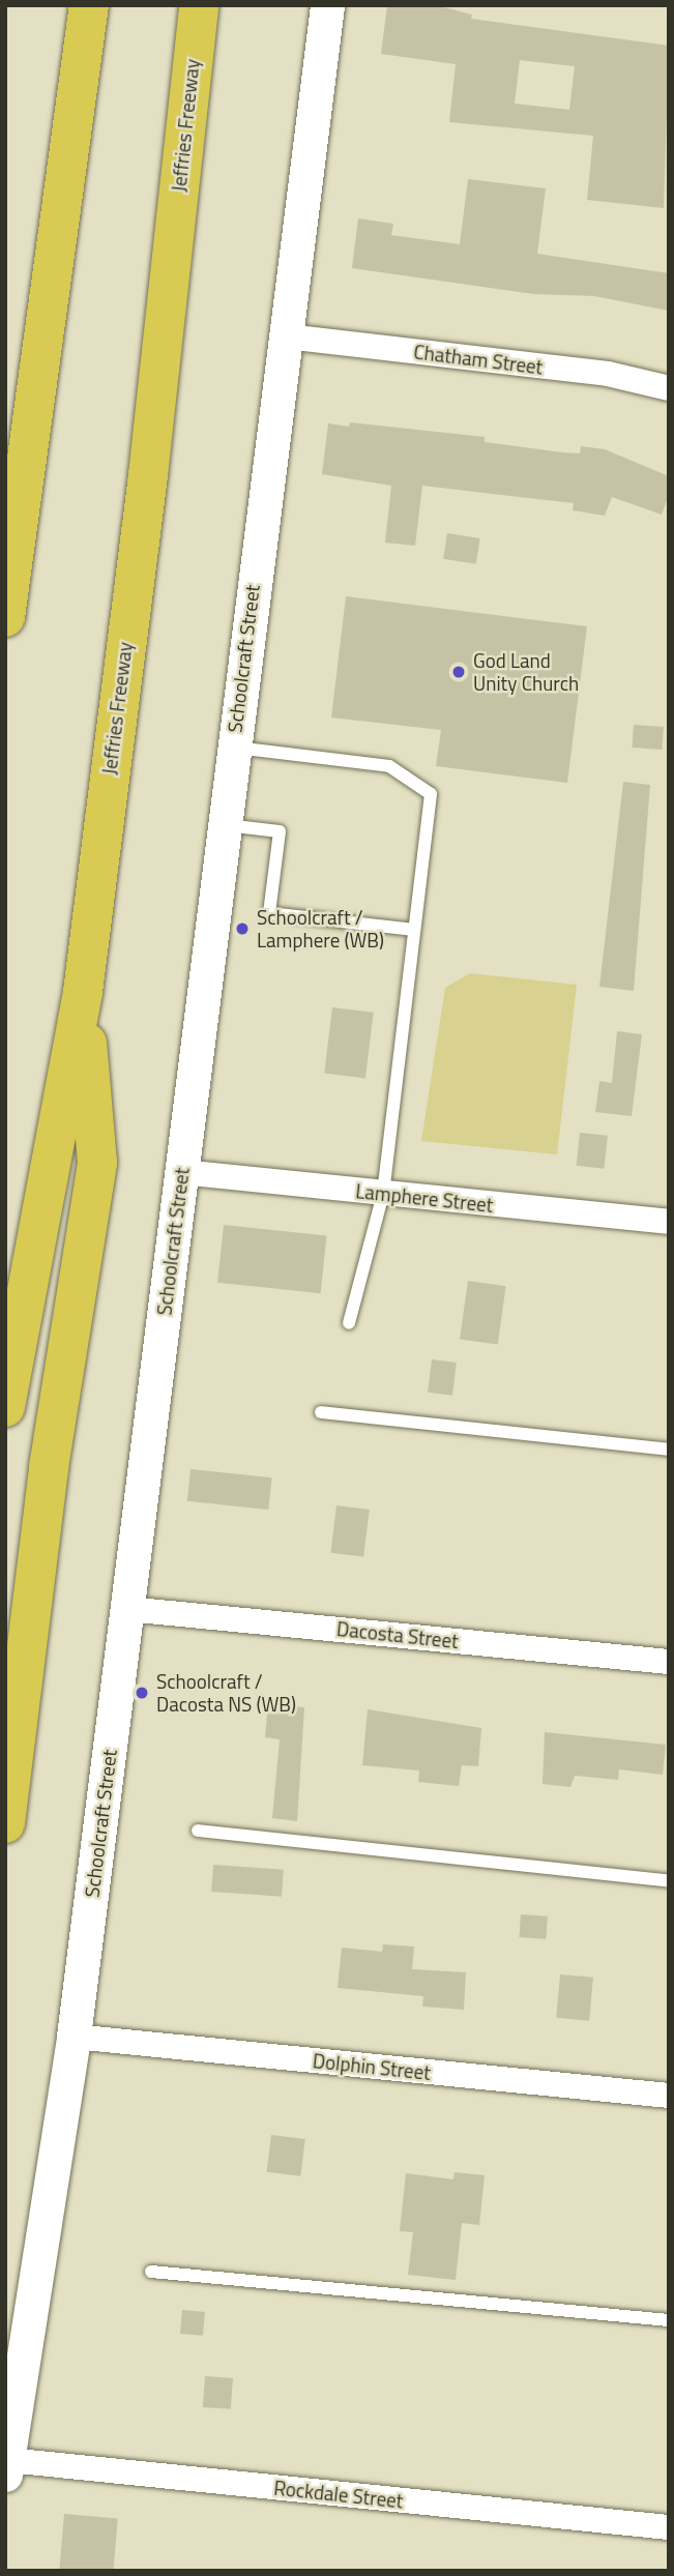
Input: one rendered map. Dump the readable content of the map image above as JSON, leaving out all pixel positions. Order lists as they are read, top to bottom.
{
  "streets": {
    "highway": ["Jeffries Freeway"],
    "main road": ["Schoolcraft Street"],
    "street": [
      "Chatham Street",
      "Lamphere Street",
      "Dacosta Street",
      "Dolphin Street",
      "Rockdale Street"
    ]
  },
  "crossings": [
    ["Chatham Street", "Schoolcraft Street"],
    ["Schoolcraft Street", "Lamphere Street"],
    ["Schoolcraft Street", "Dacosta Street"],
    ["Schoolcraft Street", "Dolphin Street"],
    ["Schoolcraft Street", "Rockdale Street"]
  ],
  "places": ["God Land Unity Church", "Schoolcraft / Lamphere (WB)", "Schoolcraft / Dacosta NS (WB)"]
}
